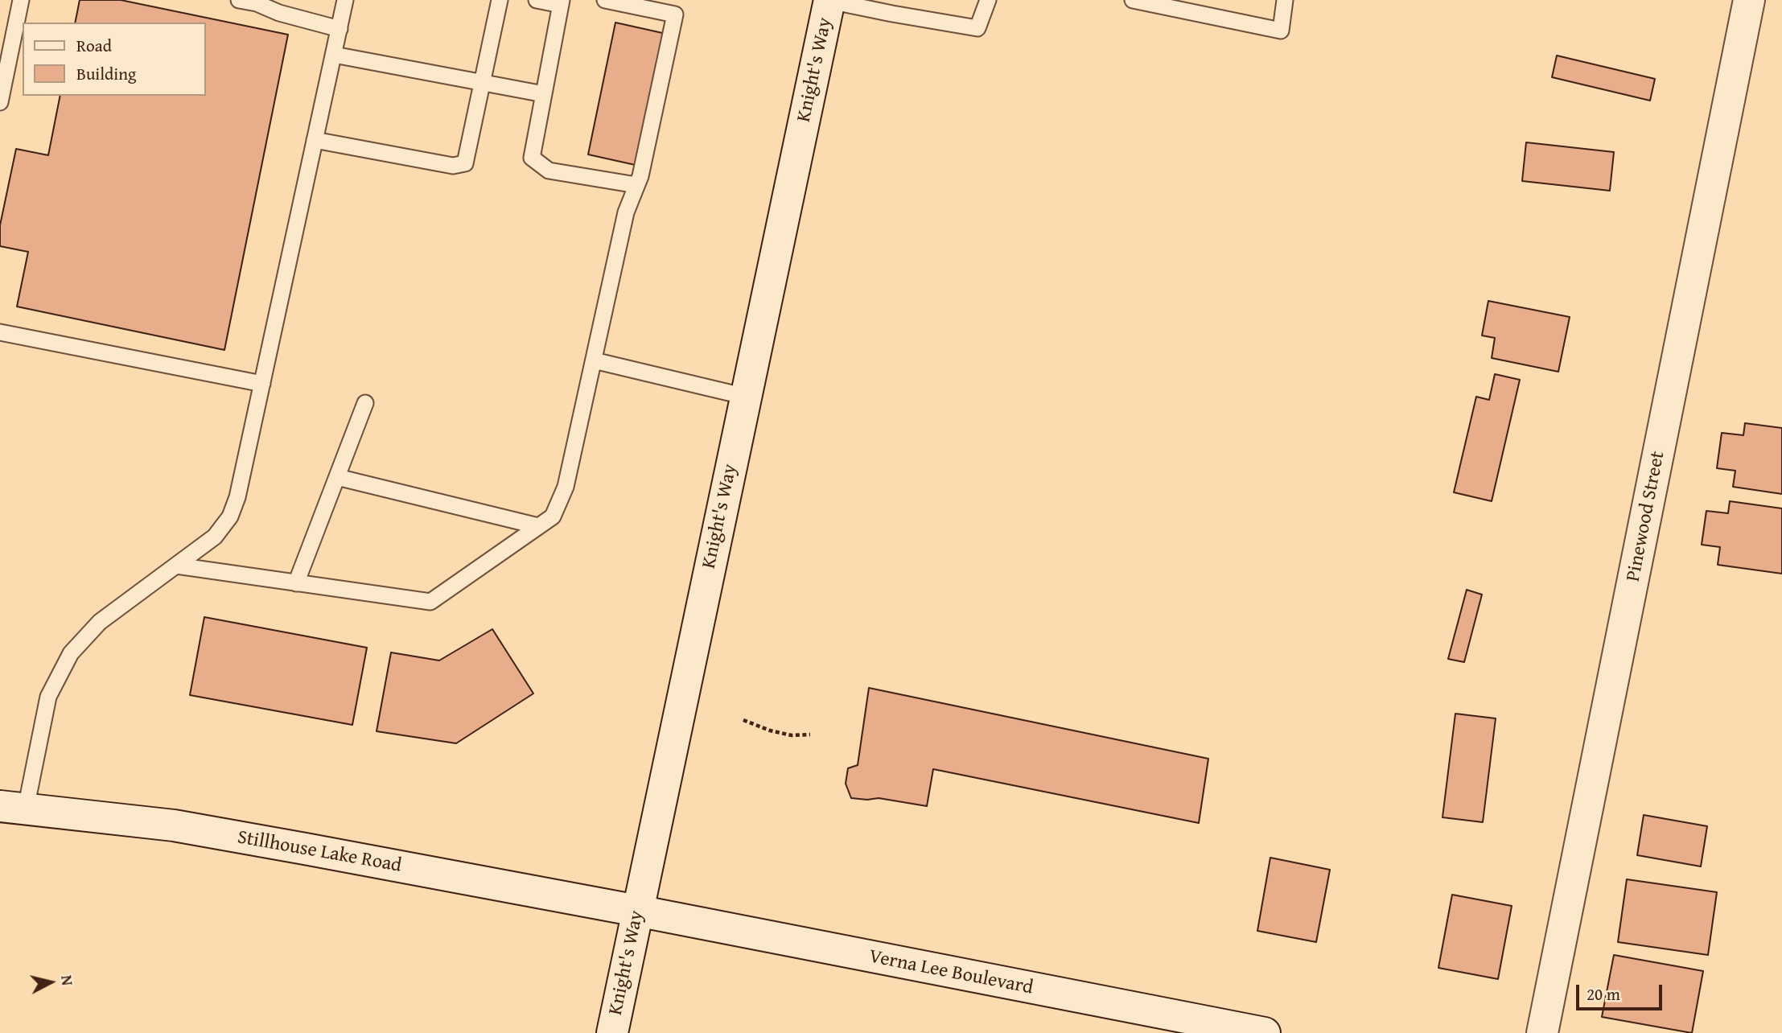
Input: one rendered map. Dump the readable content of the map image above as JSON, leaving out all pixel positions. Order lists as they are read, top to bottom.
{
  "streets": {
    "street": [
      "Knight's Way",
      "Pinewood Street",
      "Stillhouse Lake Road",
      "Verna Lee Boulevard"
    ]
  },
  "crossings": [
    ["Knight's Way", "Stillhouse Lake Road"],
    ["Knight's Way", "Verna Lee Boulevard"],
    ["Stillhouse Lake Road", "Verna Lee Boulevard"]
  ],
  "legend": ["Road", "Building"],
  "scale_bar": "20 m",
  "north": "right"
}
